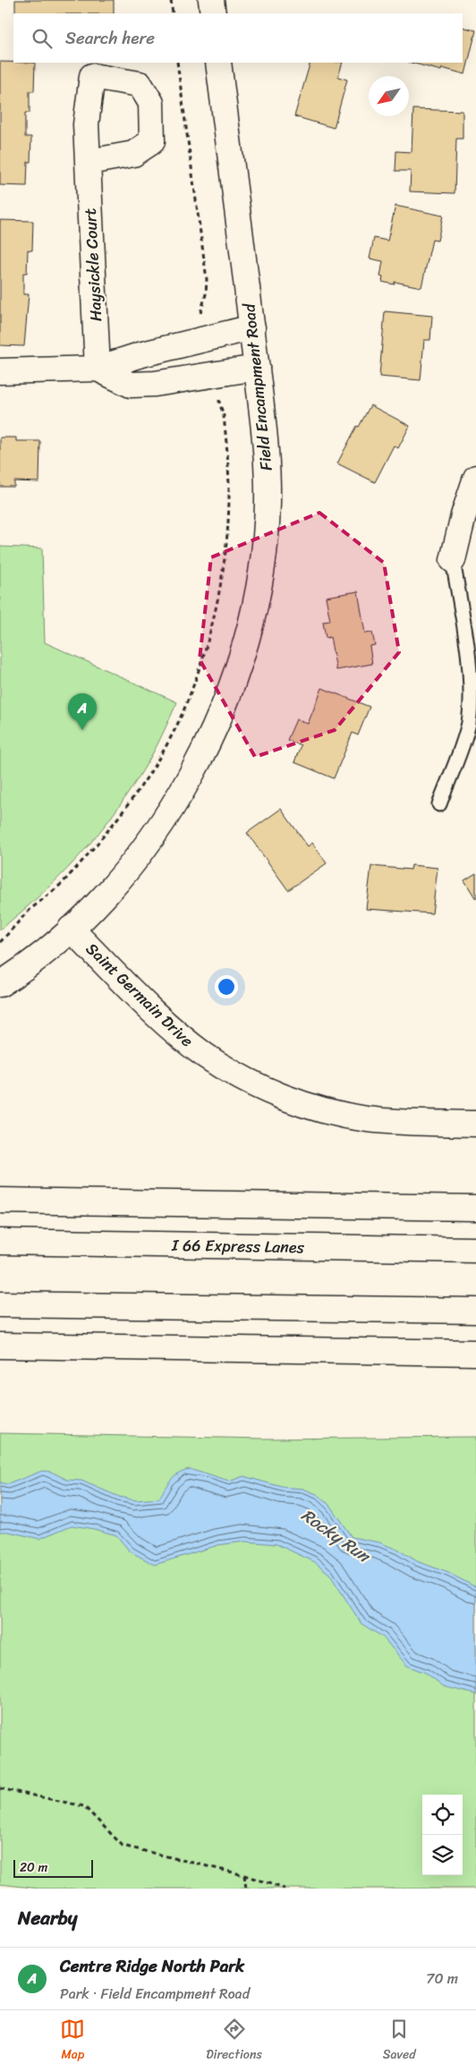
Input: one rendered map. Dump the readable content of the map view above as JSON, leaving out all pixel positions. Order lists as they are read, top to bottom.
{
  "streets": {
    "main road": [
      "Haysickle Court",
      "Field Encampment Road",
      "Saint Germain Drive",
      "I 66 Express Lanes"
    ]
  },
  "crossings": [
    ["Field Encampment Road", "Saint Germain Drive"]
  ],
  "water": ["Rocky Run"],
  "scale_bar": "20 m",
  "north": "bottom left",
  "page": {
    "search": "Search here",
    "pins": "A",
    "scale": "20 m",
    "heading": "Nearby",
    "list": [
      {
        "mark": "A",
        "name": "Centre Ridge North Park",
        "note": "Park · Field Encampment Road",
        "value": "70 m"
      }
    ],
    "nav": ["Map", "Directions", "Saved"]
  }
}
